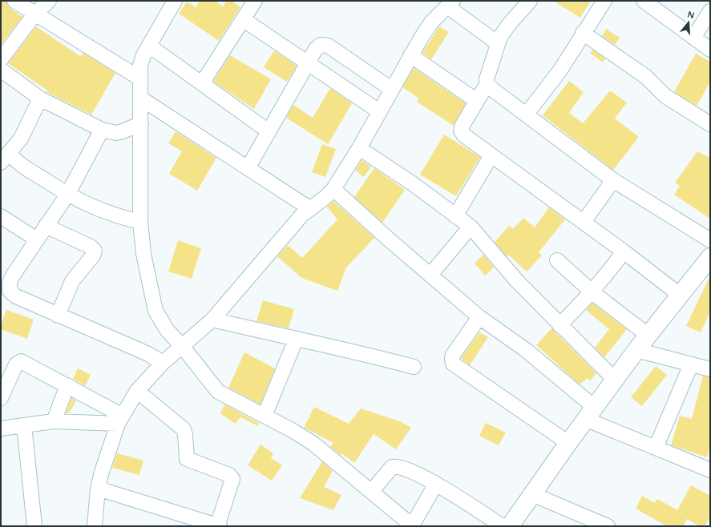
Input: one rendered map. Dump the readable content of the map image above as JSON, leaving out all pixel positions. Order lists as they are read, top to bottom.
{
  "north": "top"
}
